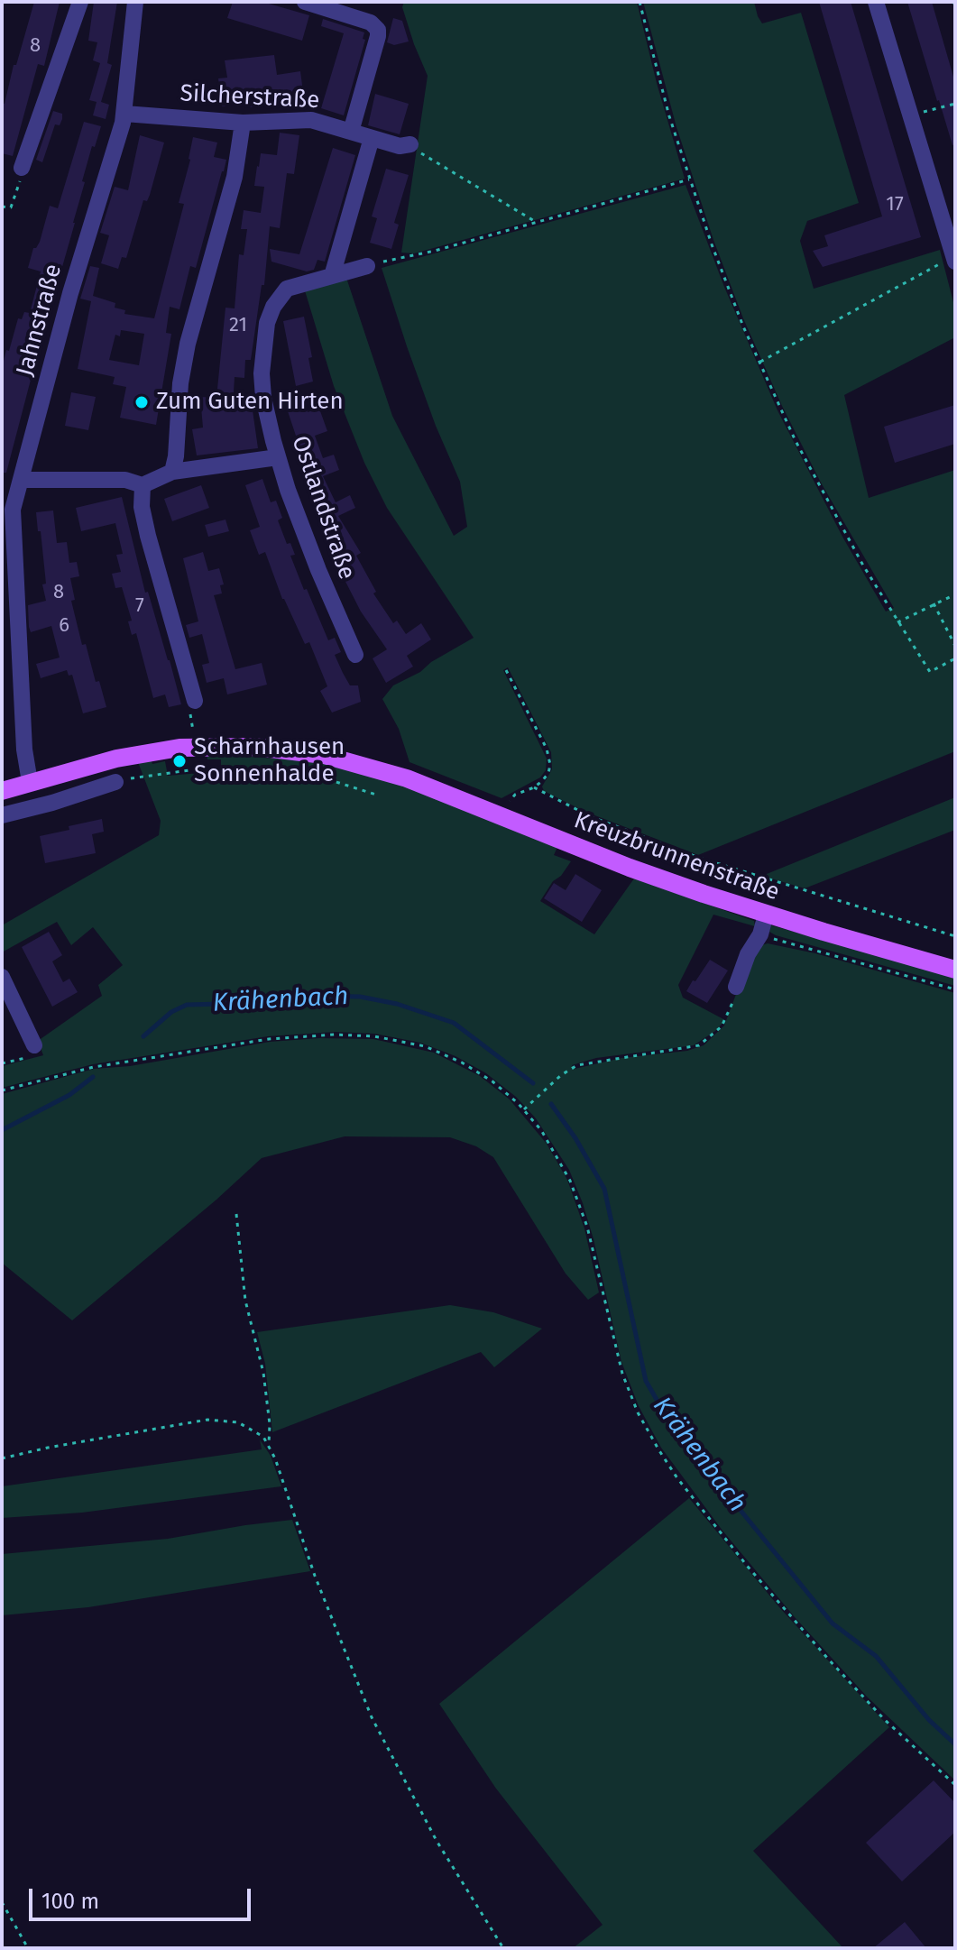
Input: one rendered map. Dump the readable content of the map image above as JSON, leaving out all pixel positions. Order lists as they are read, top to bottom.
{
  "streets": {
    "main road": ["Kreuzbrunnenstraße"],
    "street": ["Silcherstraße", "Jahnstraße", "Ostlandstraße"]
  },
  "crossings": [
    ["Silcherstraße", "Jahnstraße"],
    ["Jahnstraße", "Kreuzbrunnenstraße"]
  ],
  "water": ["Krähenbach"],
  "places": ["Zum Guten Hirten", "Scharnhausen Sonnenhalde"],
  "house_numbers": [
    "8",
    "17",
    "21",
    "8",
    "7",
    "6"
  ],
  "scale_bar": "100 m"
}
